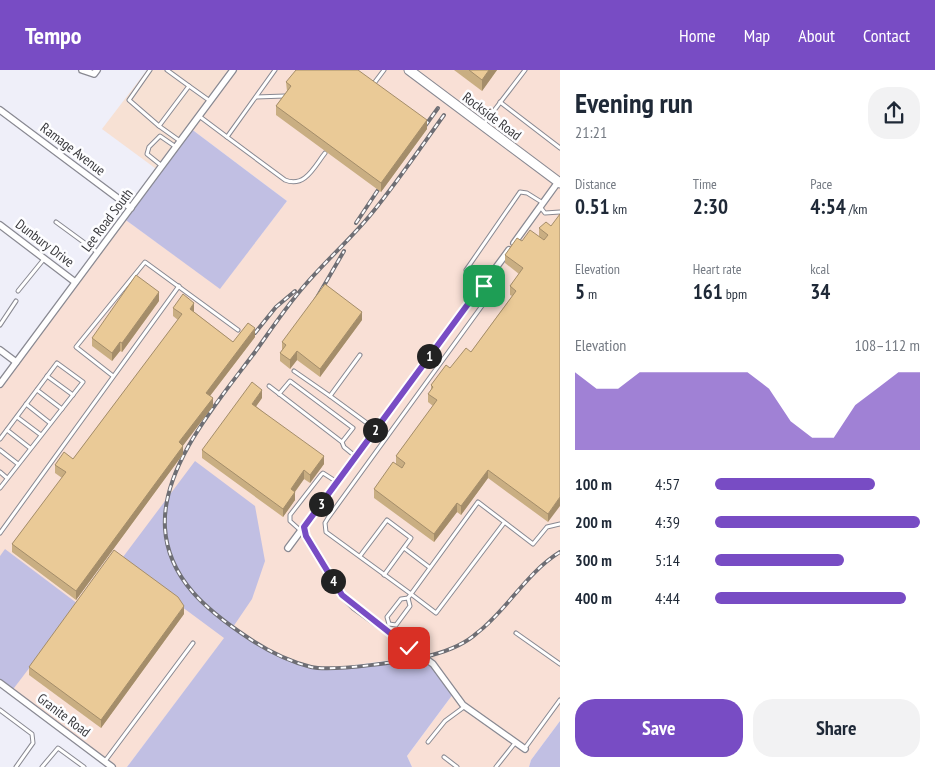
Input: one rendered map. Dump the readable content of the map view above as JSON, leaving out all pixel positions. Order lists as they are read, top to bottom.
{
  "streets": {
    "main road": ["Rockside Road"],
    "street": [
      "Ramage Avenue",
      "Lee Road South",
      "Dunbury Drive",
      "Granite Road"
    ]
  },
  "crossings": [
    ["Ramage Avenue", "Lee Road South"],
    ["Lee Road South", "Dunbury Drive"]
  ],
  "page": {
    "header": "Tempo",
    "nav": [
      "Home",
      "Map",
      "About",
      "Contact"
    ],
    "heading": ["Evening run", "21:21"],
    "stats": [
      ["Distance", "0.51 km"],
      ["Time", "2:30"],
      ["Pace", "4:54 /km"],
      ["Elevation", "5 m"],
      ["Heart rate", "161 bpm"],
      ["kcal", "34"]
    ],
    "chart": ["Elevation", "108–112 m"],
    "pins": [
      "1",
      "2",
      "3",
      "4"
    ],
    "list": [
      {
        "name": "100 m",
        "note": "4:57"
      },
      {
        "name": "200 m",
        "note": "4:39"
      },
      {
        "name": "300 m",
        "note": "5:14"
      },
      {
        "name": "400 m",
        "note": "4:44"
      }
    ],
    "buttons": ["Save", "Share"]
  }
}
